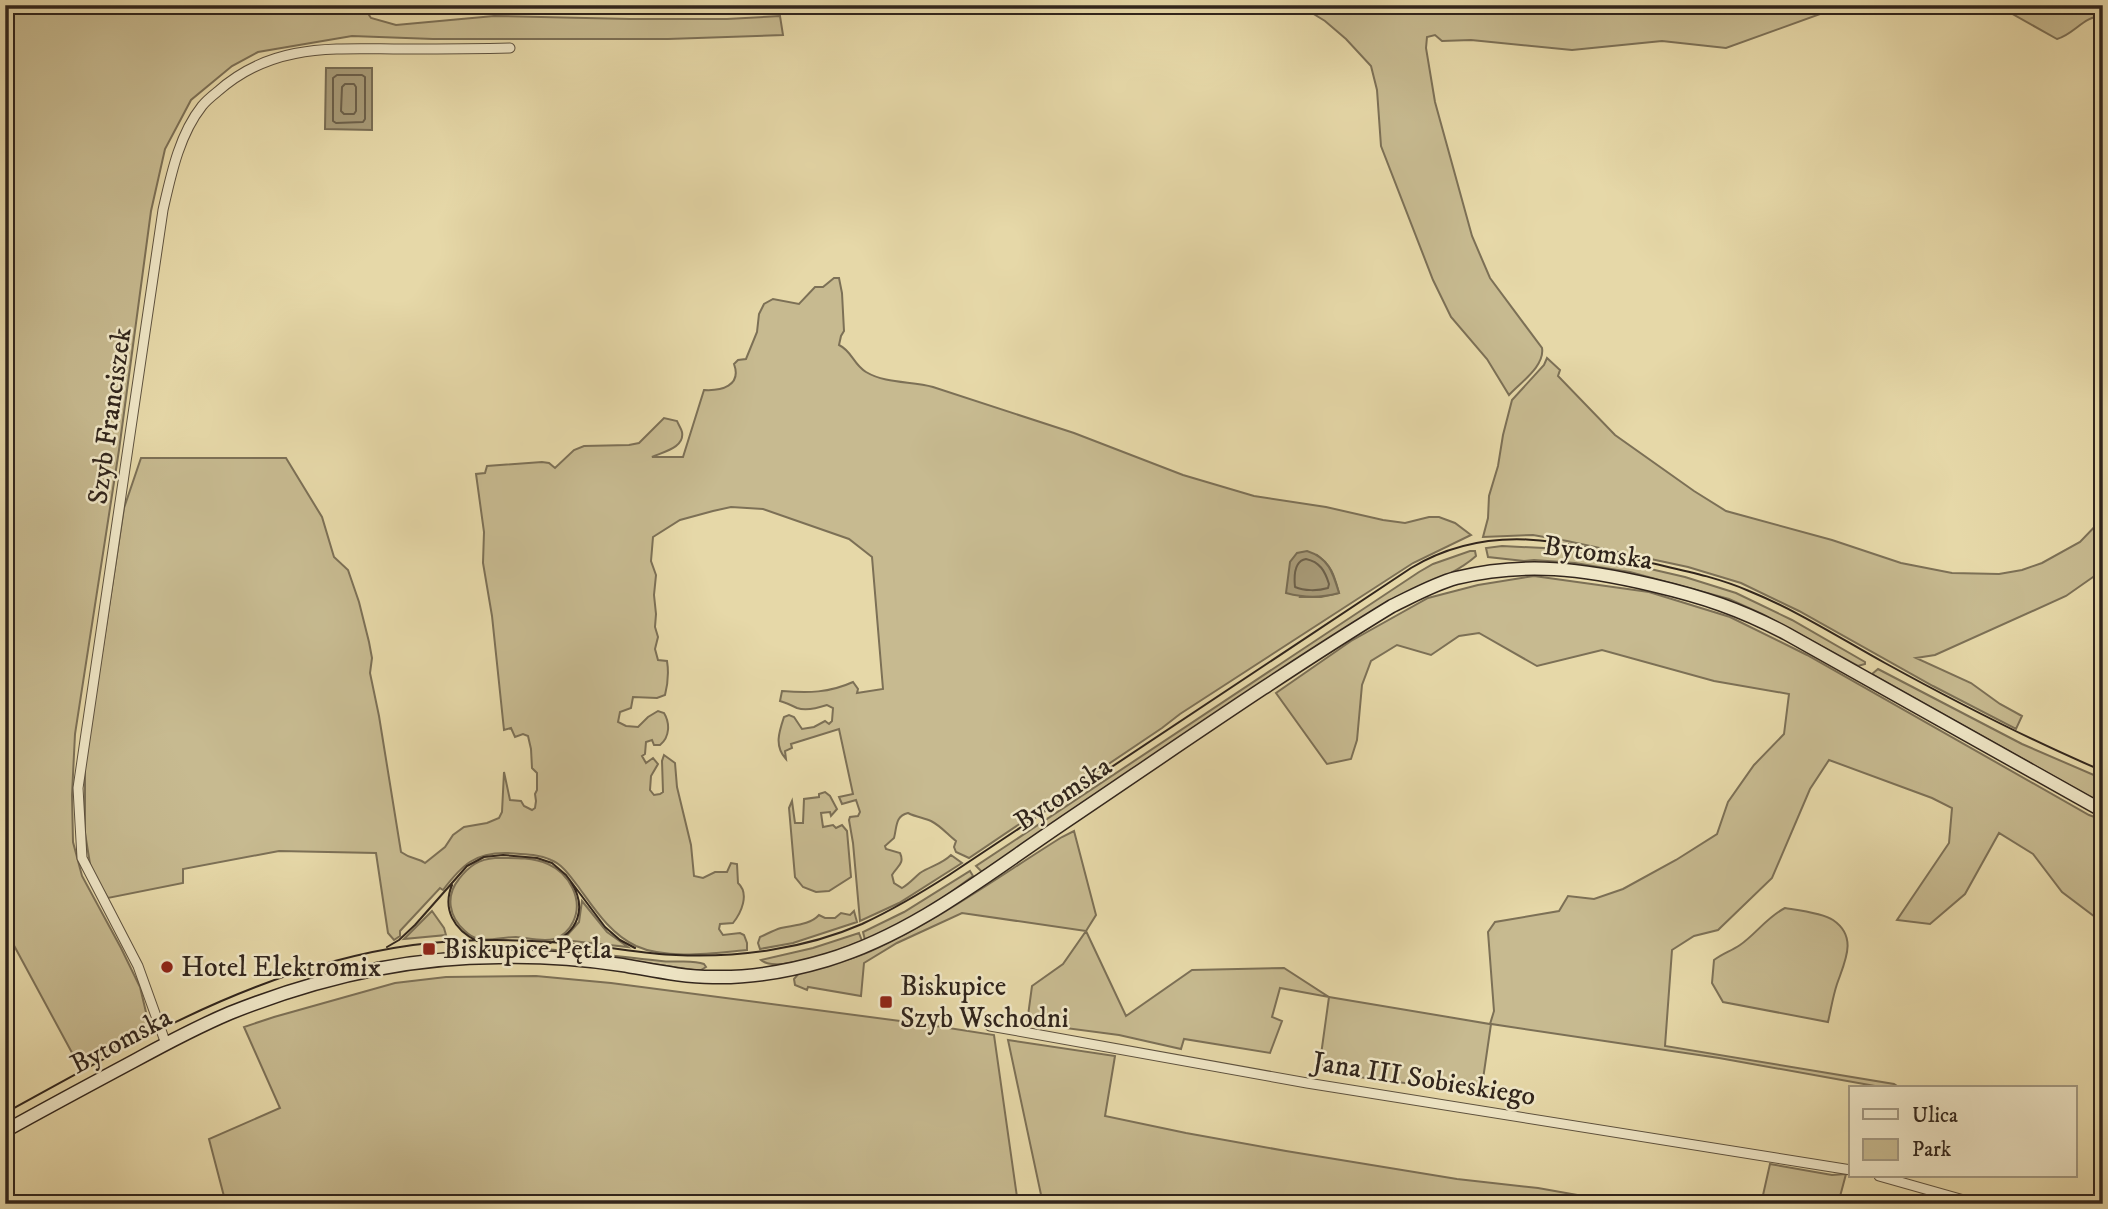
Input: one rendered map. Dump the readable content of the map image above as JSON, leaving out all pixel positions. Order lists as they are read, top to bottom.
{
  "streets": {
    "street": ["Szyb Franciszek", "Bytomska", "Jana III Sobieskiego"]
  },
  "crossings": [
    ["Szyb Franciszek", "Bytomska"]
  ],
  "places": {
    "transit": ["Biskupice Pętla", "Biskupice Szyb Wschodni"],
    "other": ["Hotel Elektromix"]
  },
  "legend": ["Ulica", "Park"]
}
